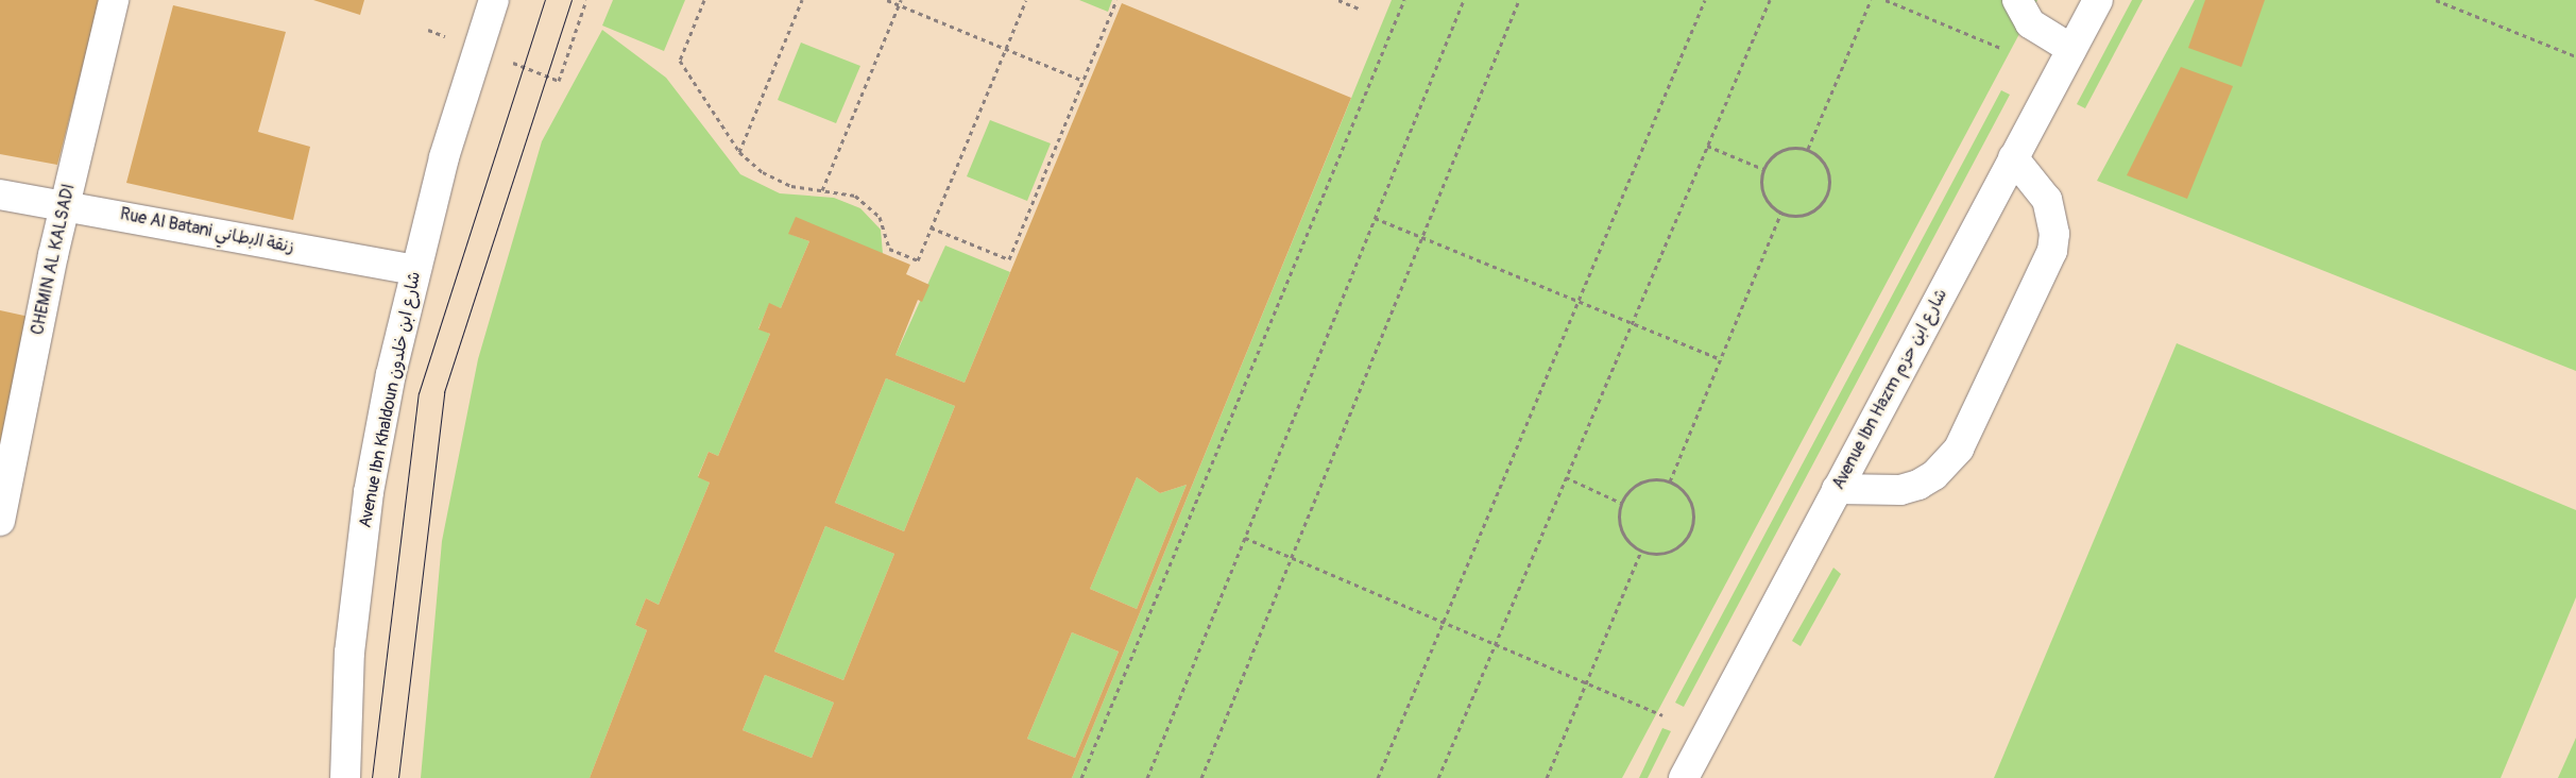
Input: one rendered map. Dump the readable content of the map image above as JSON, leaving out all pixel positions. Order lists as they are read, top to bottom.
{
  "streets": {
    "main road": [
      "Rue Al Batani زﻧﻘﺔ اﻟﺑطﺎﻧﻲ",
      "CHEMIN AL KALSADI",
      "Avenue Ibn Hazm شارع ابن حزم",
      "Avenue Ibn Khaldoun شارع ابن خلدون"
    ]
  },
  "crossings": [
    ["Rue Al Batani زﻧﻘﺔ اﻟﺑطﺎﻧﻲ", "CHEMIN AL KALSADI"],
    ["Rue Al Batani زﻧﻘﺔ اﻟﺑطﺎﻧﻲ", "Avenue Ibn Khaldoun شارع ابن خلدون"]
  ]
}
